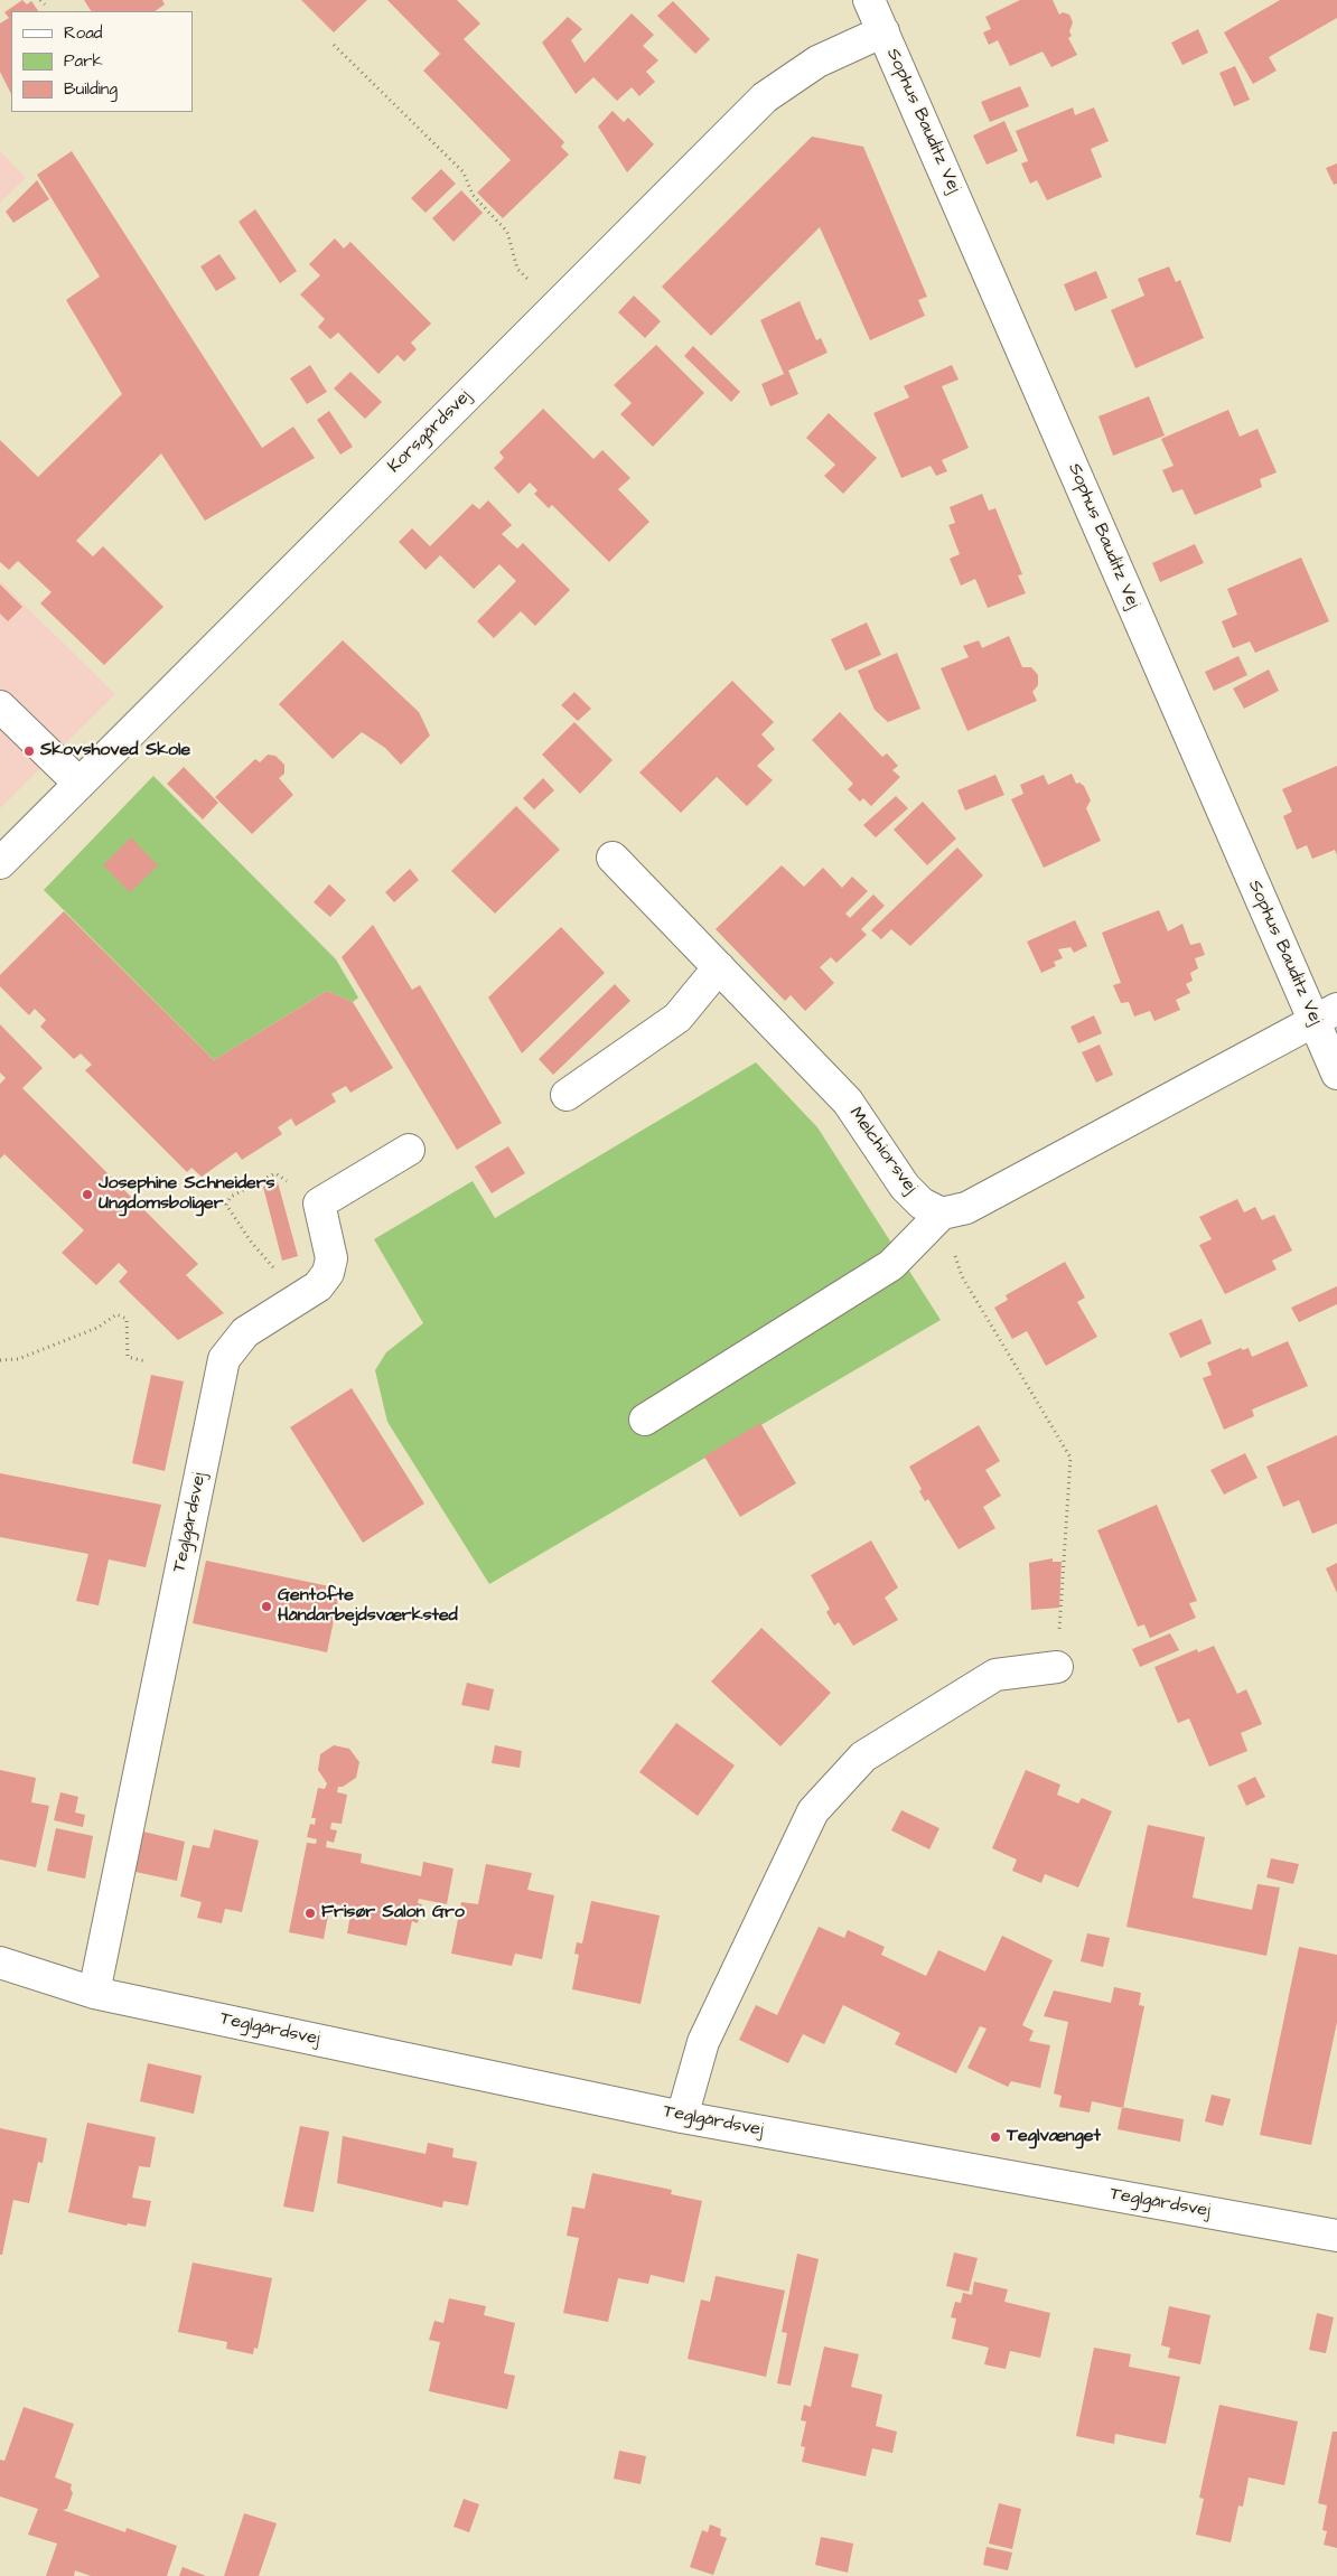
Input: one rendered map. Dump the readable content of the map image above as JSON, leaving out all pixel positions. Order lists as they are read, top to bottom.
{
  "streets": {
    "street": [
      "Sophus Bauditz Vej",
      "Korsgårdsvej",
      "Melchiorsvej",
      "Teglgårdsvej"
    ]
  },
  "crossings": [
    ["Sophus Bauditz Vej", "Korsgårdsvej"]
  ],
  "places": [
    "Skovshoved Skole",
    "Josephine Schneiders Ungdomsboliger",
    "Gentofte Håndarbejdsværksted",
    "Frisør Salon Gro",
    "Teglvænget"
  ],
  "legend": ["Road", "Park", "Building"]
}
